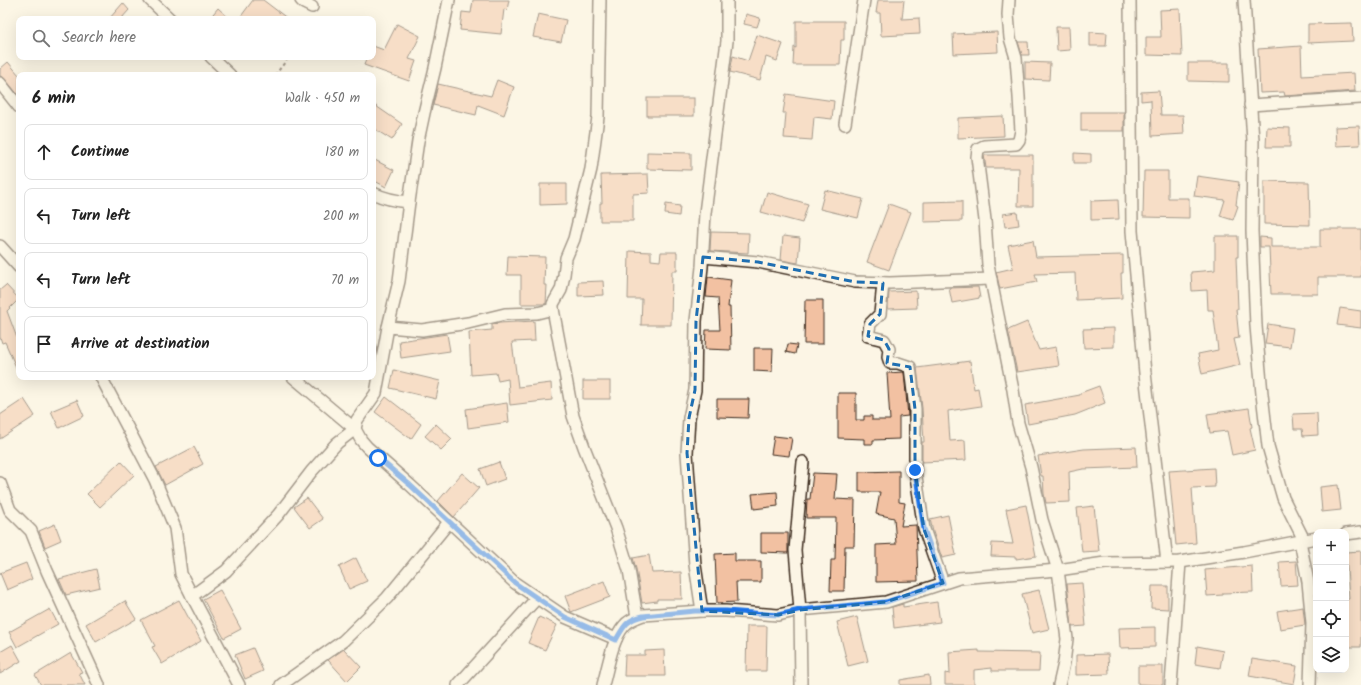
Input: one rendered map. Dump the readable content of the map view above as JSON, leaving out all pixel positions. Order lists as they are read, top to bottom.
{
  "page": {
    "search": "Search here",
    "heading": ["6 min", "Walk · 450 m"],
    "list": [
      ["Continue", "180 m"],
      ["Turn left", "200 m"],
      ["Turn left", "70 m"],
      "Arrive at destination"
    ],
    "map_buttons": ["+", "−"]
  }
}
